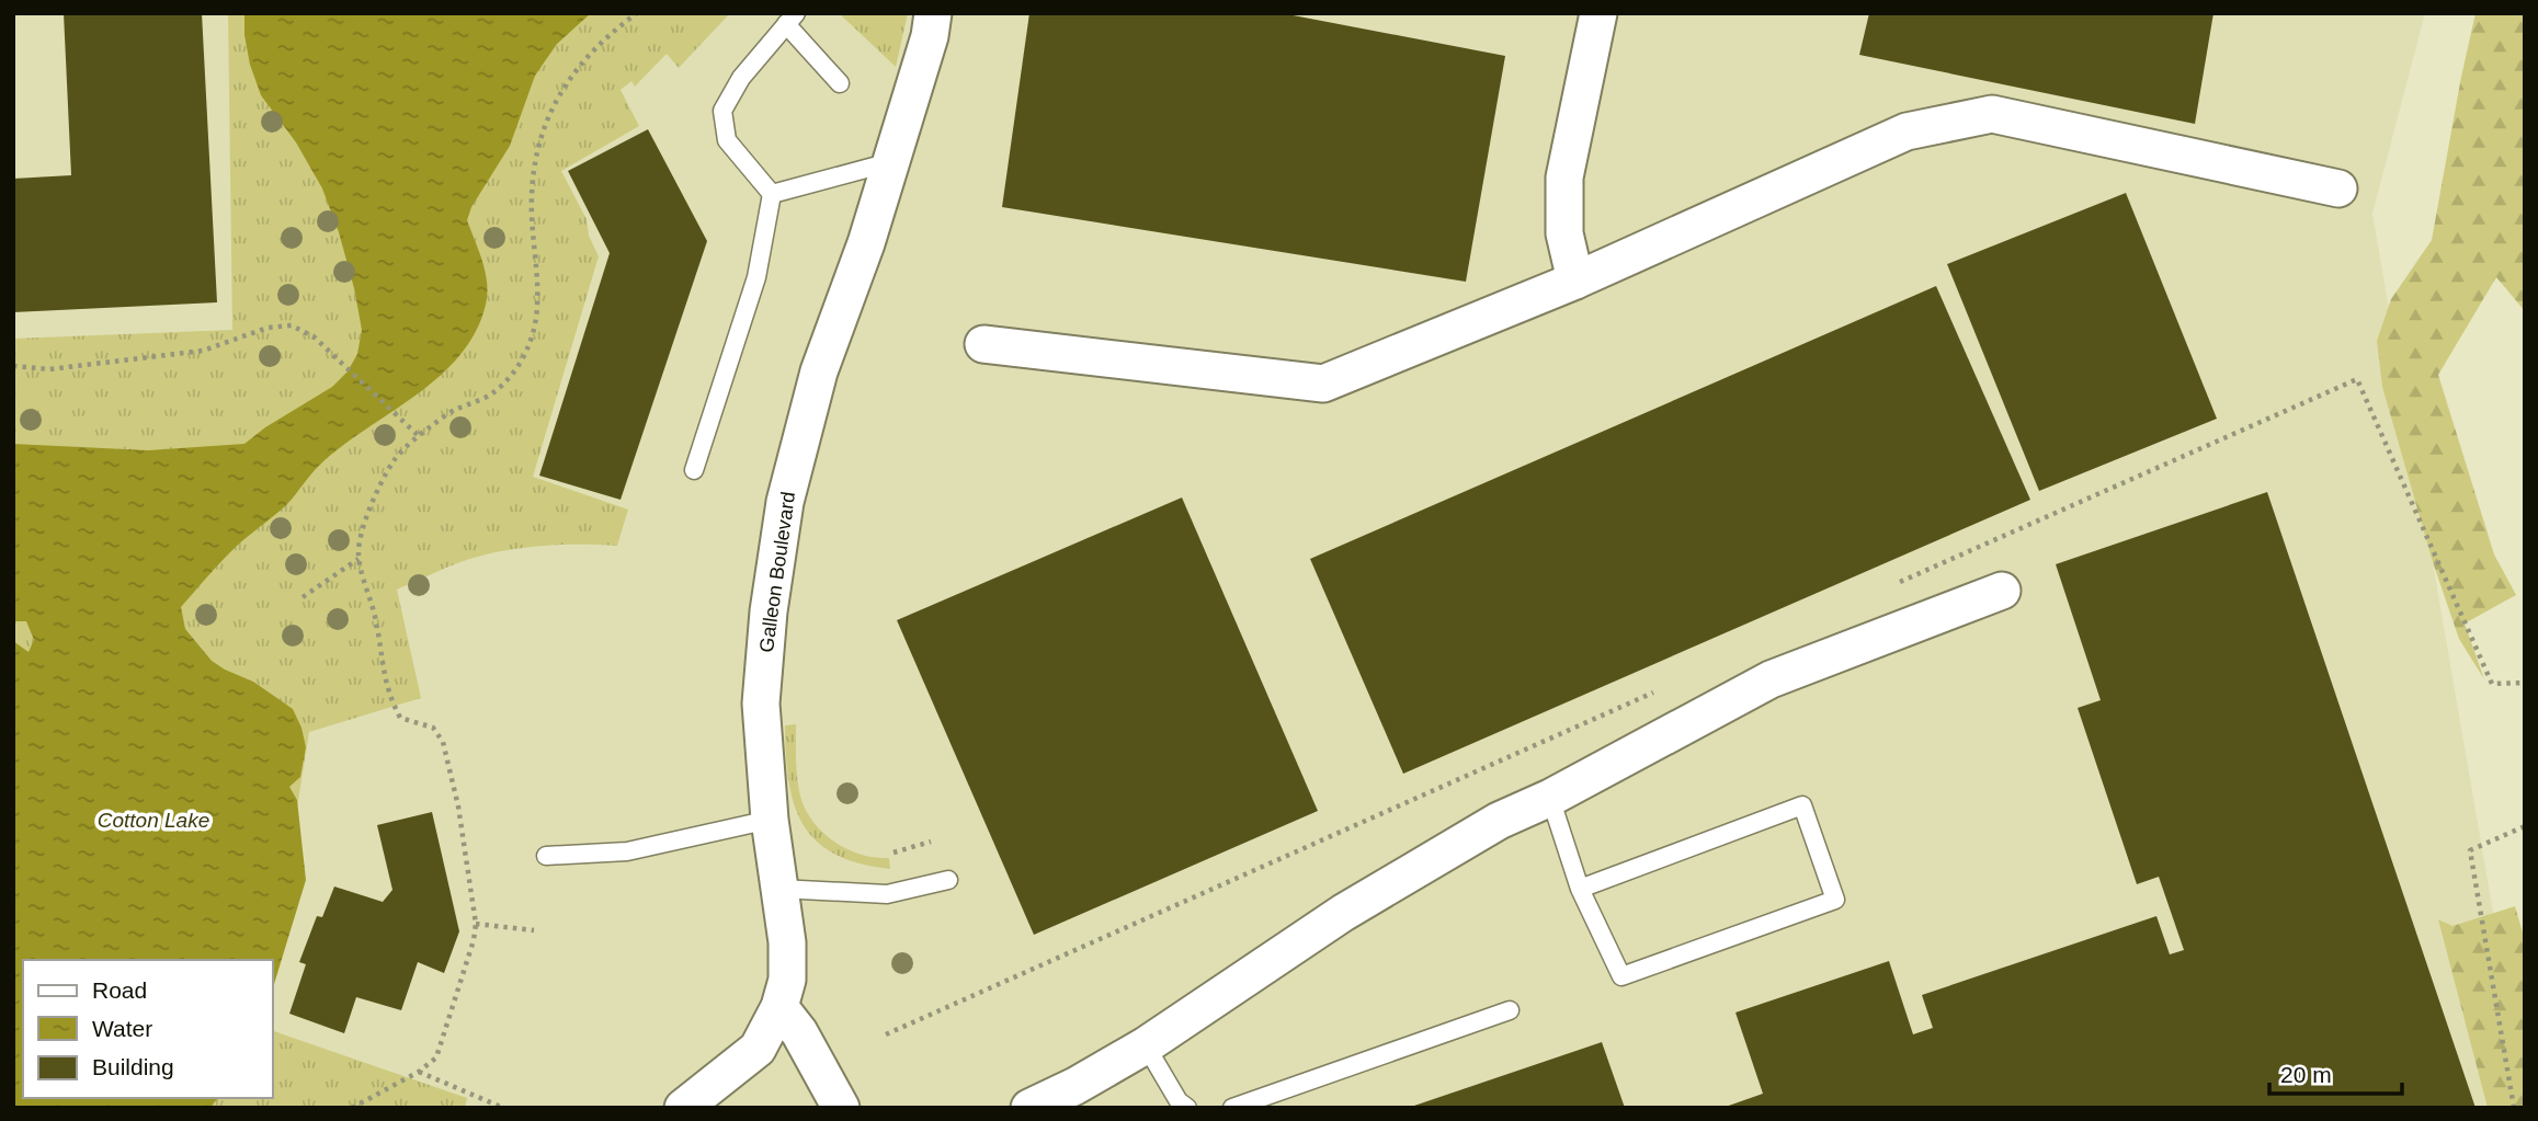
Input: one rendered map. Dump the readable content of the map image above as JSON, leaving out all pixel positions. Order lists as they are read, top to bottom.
{
  "streets": {
    "street": ["Galleon Boulevard"]
  },
  "water": ["Cotton Lake"],
  "legend": ["Road", "Water", "Building"],
  "scale_bar": "20 m"
}
